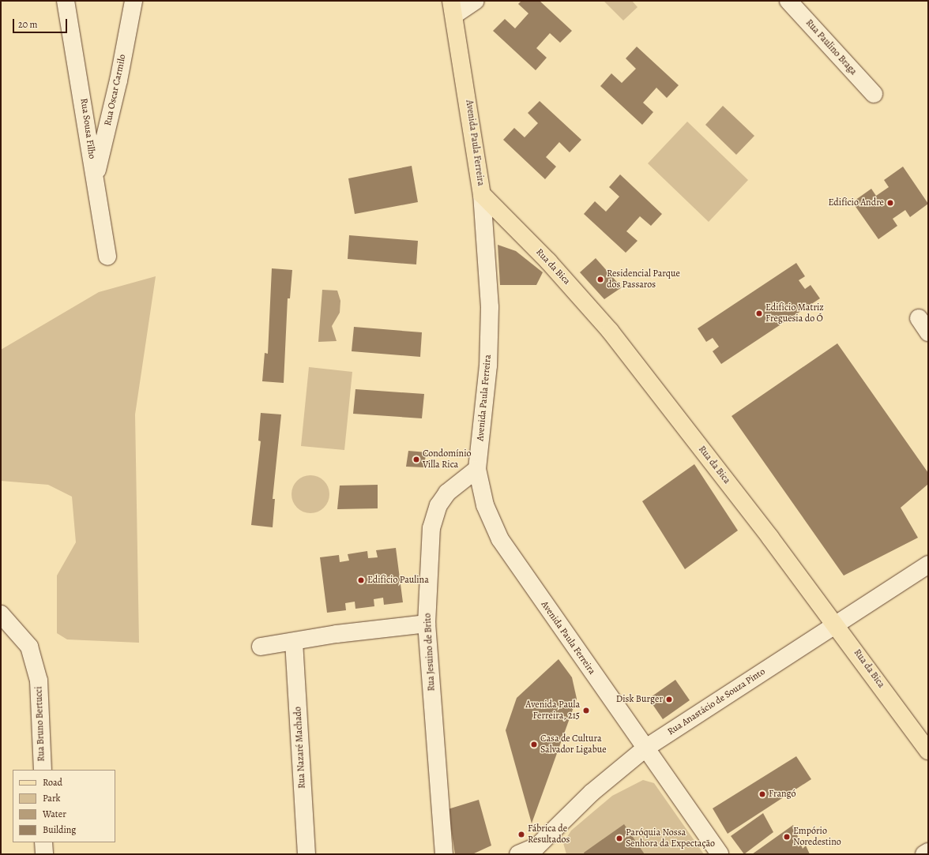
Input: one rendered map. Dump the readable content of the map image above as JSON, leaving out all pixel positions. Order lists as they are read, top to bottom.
{
  "streets": {
    "main road": ["Avenida Paula Ferreira", "Rua da Bica"],
    "street": [
      "Rua Paulino Braga",
      "Rua Oscar Carmilo",
      "Rua Sousa Filho",
      "Rua Jesuino de Brito",
      "Rua Anastácio de Souza Pinto",
      "Rua Bruno Bertucci",
      "Rua Nazaré Machado"
    ]
  },
  "crossings": [
    ["Rua Oscar Carmilo", "Rua Sousa Filho"],
    ["Avenida Paula Ferreira", "Rua da Bica"],
    ["Avenida Paula Ferreira", "Rua Jesuino de Brito"],
    ["Avenida Paula Ferreira", "Rua Anastácio de Souza Pinto"],
    ["Rua da Bica", "Rua Anastácio de Souza Pinto"]
  ],
  "places": [
    "Edifício Andre",
    "Residencial Parque dos Passaros",
    "Edifício Matriz Freguesia do Ó",
    "Condomínio Villa Rica",
    "Edifício Paulina",
    "Disk Burger",
    "Avenida Paula Ferreira, 215",
    "Casa de Cultura Salvador Ligabue",
    "Frangó",
    "Fábrica de Resultados",
    "Empório Noredestino",
    "Paróquia Nossa Senhora da Expectação"
  ],
  "legend": [
    "Road",
    "Park",
    "Water",
    "Building"
  ],
  "scale_bar": "20 m"
}
